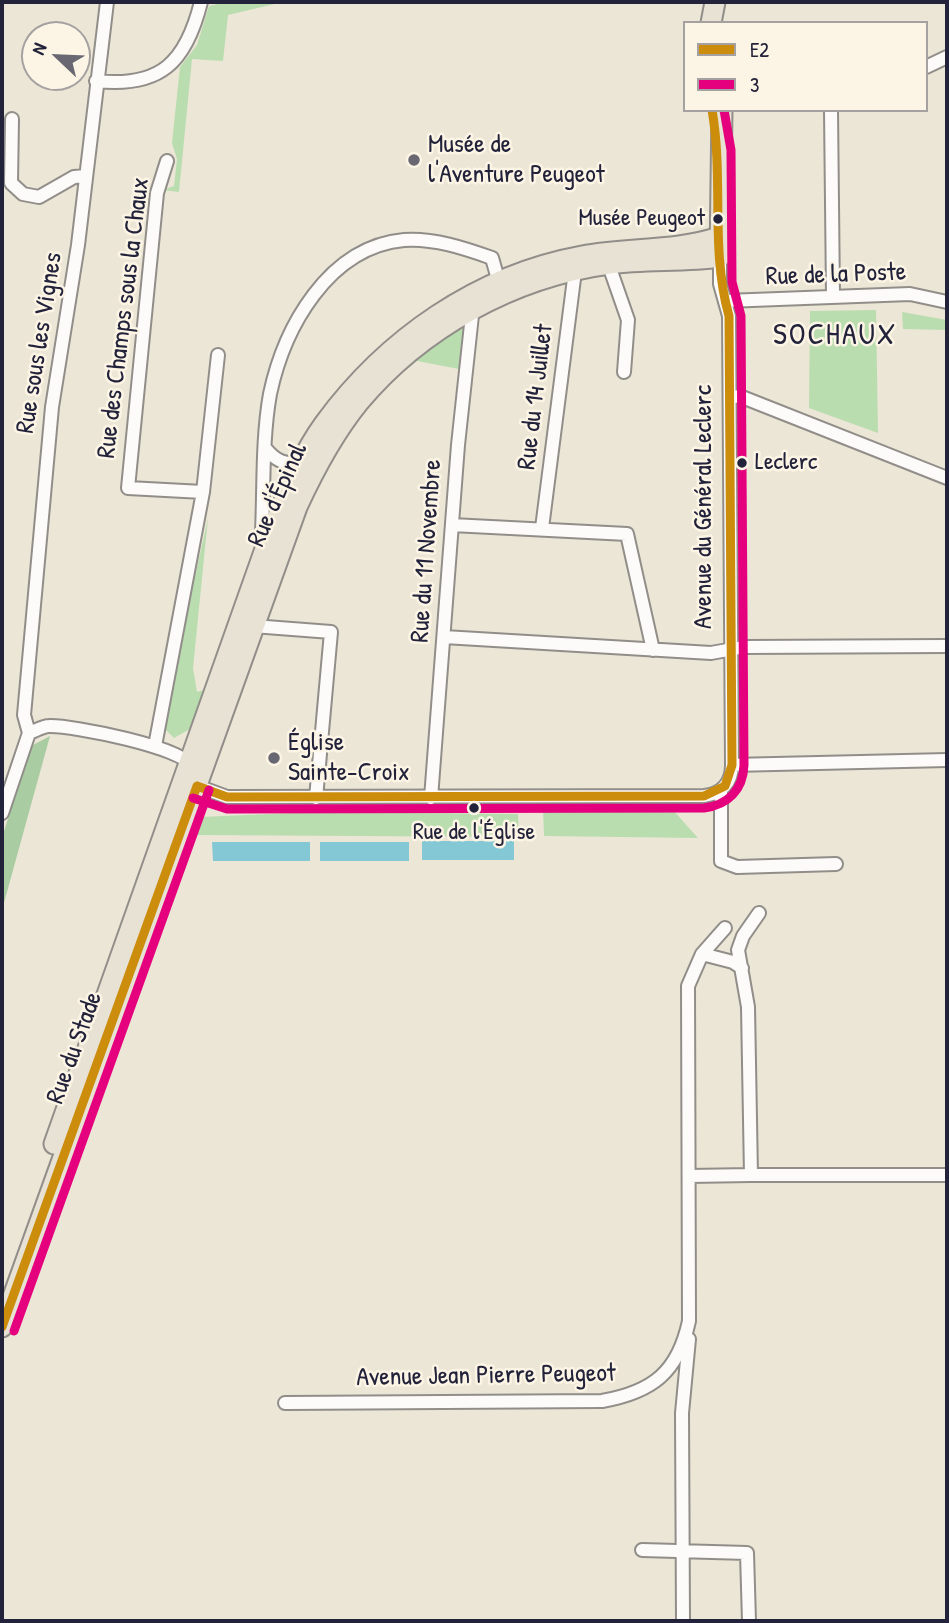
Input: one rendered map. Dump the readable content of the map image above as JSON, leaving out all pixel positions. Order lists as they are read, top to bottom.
{
  "streets": {
    "main road": ["Rue d'Épinal", "Avenue du Général Leclerc", "Rue du Stade"],
    "street": [
      "Rue de la Poste",
      "Rue des Champs sous la Chaux",
      "Rue sous les Vignes",
      "Rue du 14 Juillet",
      "Rue du 11 Novembre",
      "Avenue Jean Pierre Peugeot"
    ]
  },
  "crossings": [
    ["Rue de la Poste", "Avenue du Général Leclerc"],
    ["Rue du 14 Juillet", "Rue d'Épinal"],
    ["Rue d'Épinal", "Avenue du Général Leclerc"],
    ["Rue d'Épinal", "Rue du 11 Novembre"],
    ["Rue d'Épinal", "Rue du Stade"]
  ],
  "districts": ["SOCHAUX"],
  "places": [
    "Musée de l'Aventure Peugeot",
    "Musée Peugeot",
    "Leclerc",
    "Église Sainte-Croix",
    "Rue de l'Église"
  ],
  "lines": ["transit line E2", "transit line 3"],
  "legend": ["E2", "3"],
  "north": "top left"
}
